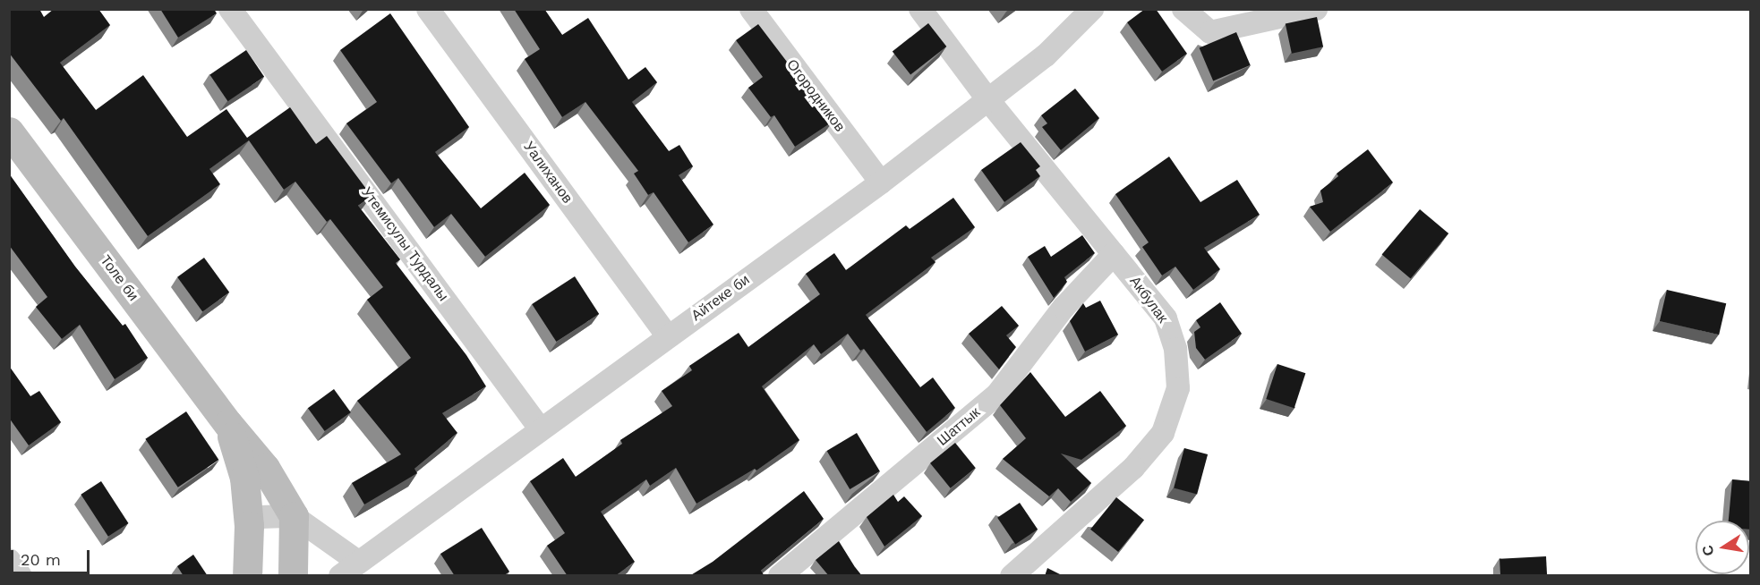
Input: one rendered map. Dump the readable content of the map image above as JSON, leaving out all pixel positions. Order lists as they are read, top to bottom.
{
  "streets": {
    "main road": ["Толе би"],
    "street": [
      "Огородников",
      "Уалиханов",
      "Утемисулы Турдалы",
      "Айтеке би",
      "Акбулак",
      "Шаттык"
    ]
  },
  "crossings": [
    ["Огородников", "Айтеке би"],
    ["Уалиханов", "Айтеке би"],
    ["Утемисулы Турдалы", "Айтеке би"],
    ["Айтеке би", "Акбулак"],
    ["Акбулак", "Шаттык"]
  ],
  "scale_bar": "20 m",
  "north": "left"
}
